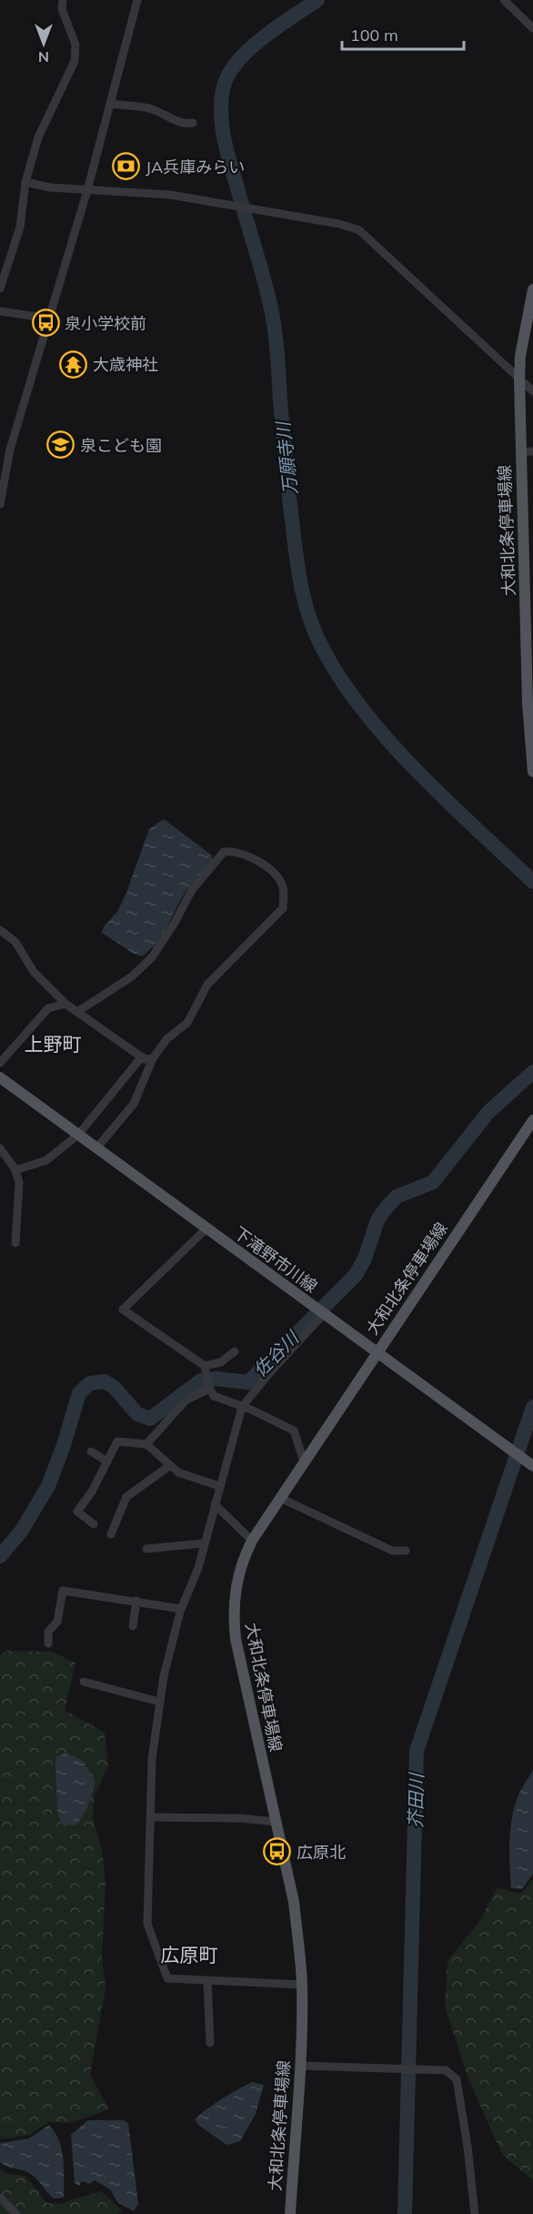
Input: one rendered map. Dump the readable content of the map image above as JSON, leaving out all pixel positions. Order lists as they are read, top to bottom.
{
  "streets": {
    "main road": ["大和北条停車場線", "下滝野市川線"]
  },
  "crossings": [
    ["大和北条停車場線", "下滝野市川線"]
  ],
  "districts": ["上野町", "広原町"],
  "water": ["万願寺川", "佐谷川", "芥田川"],
  "places": {
    "bank": ["JA兵庫みらい"],
    "bus stop": ["泉小学校前", "広原北"],
    "temple": ["大歳神社"],
    "school or university": ["泉こども園"]
  },
  "scale_bar": "100 m",
  "north": "bottom"
}
